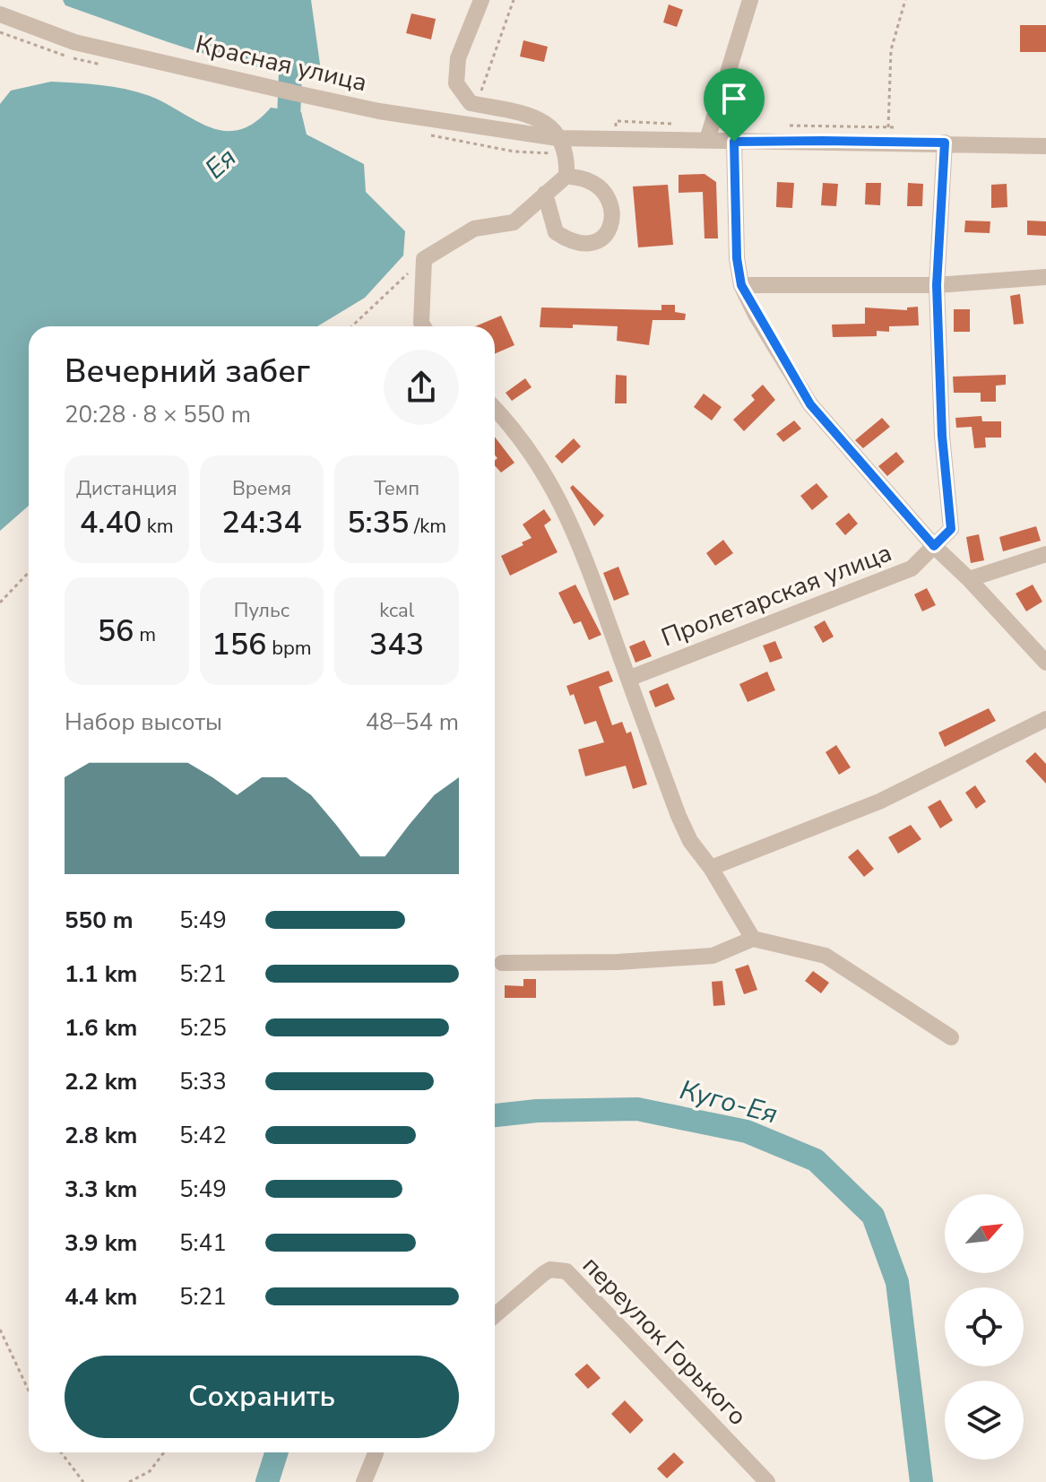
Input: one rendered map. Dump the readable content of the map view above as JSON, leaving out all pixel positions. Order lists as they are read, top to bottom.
{
  "streets": {
    "street": ["Красная улица", "Пролетарская улица", "переулок Горького"]
  },
  "crossings": [
    ["Красная улица", "Пролетарская улица"]
  ],
  "water": ["Ея", "Куго-Ея"],
  "north": "top right",
  "page": {
    "heading": ["Вечерний забег", "20:28 · 8 × 550 m"],
    "stats": [
      ["Дистанция", "4.40 km"],
      ["Время", "24:34"],
      ["Темп", "5:35 /km"],
      ["56 m"],
      ["Пульс", "156 bpm"],
      ["kcal", "343"]
    ],
    "chart": ["Набор высоты", "48–54 m"],
    "list": [
      {
        "name": "550 m",
        "note": "5:49"
      },
      {
        "name": "1.1 km",
        "note": "5:21"
      },
      {
        "name": "1.6 km",
        "note": "5:25"
      },
      {
        "name": "2.2 km",
        "note": "5:33"
      },
      {
        "name": "2.8 km",
        "note": "5:42"
      },
      {
        "name": "3.3 km",
        "note": "5:49"
      },
      {
        "name": "3.9 km",
        "note": "5:41"
      },
      {
        "name": "4.4 km",
        "note": "5:21"
      }
    ],
    "buttons": "Сохранить"
  }
}
